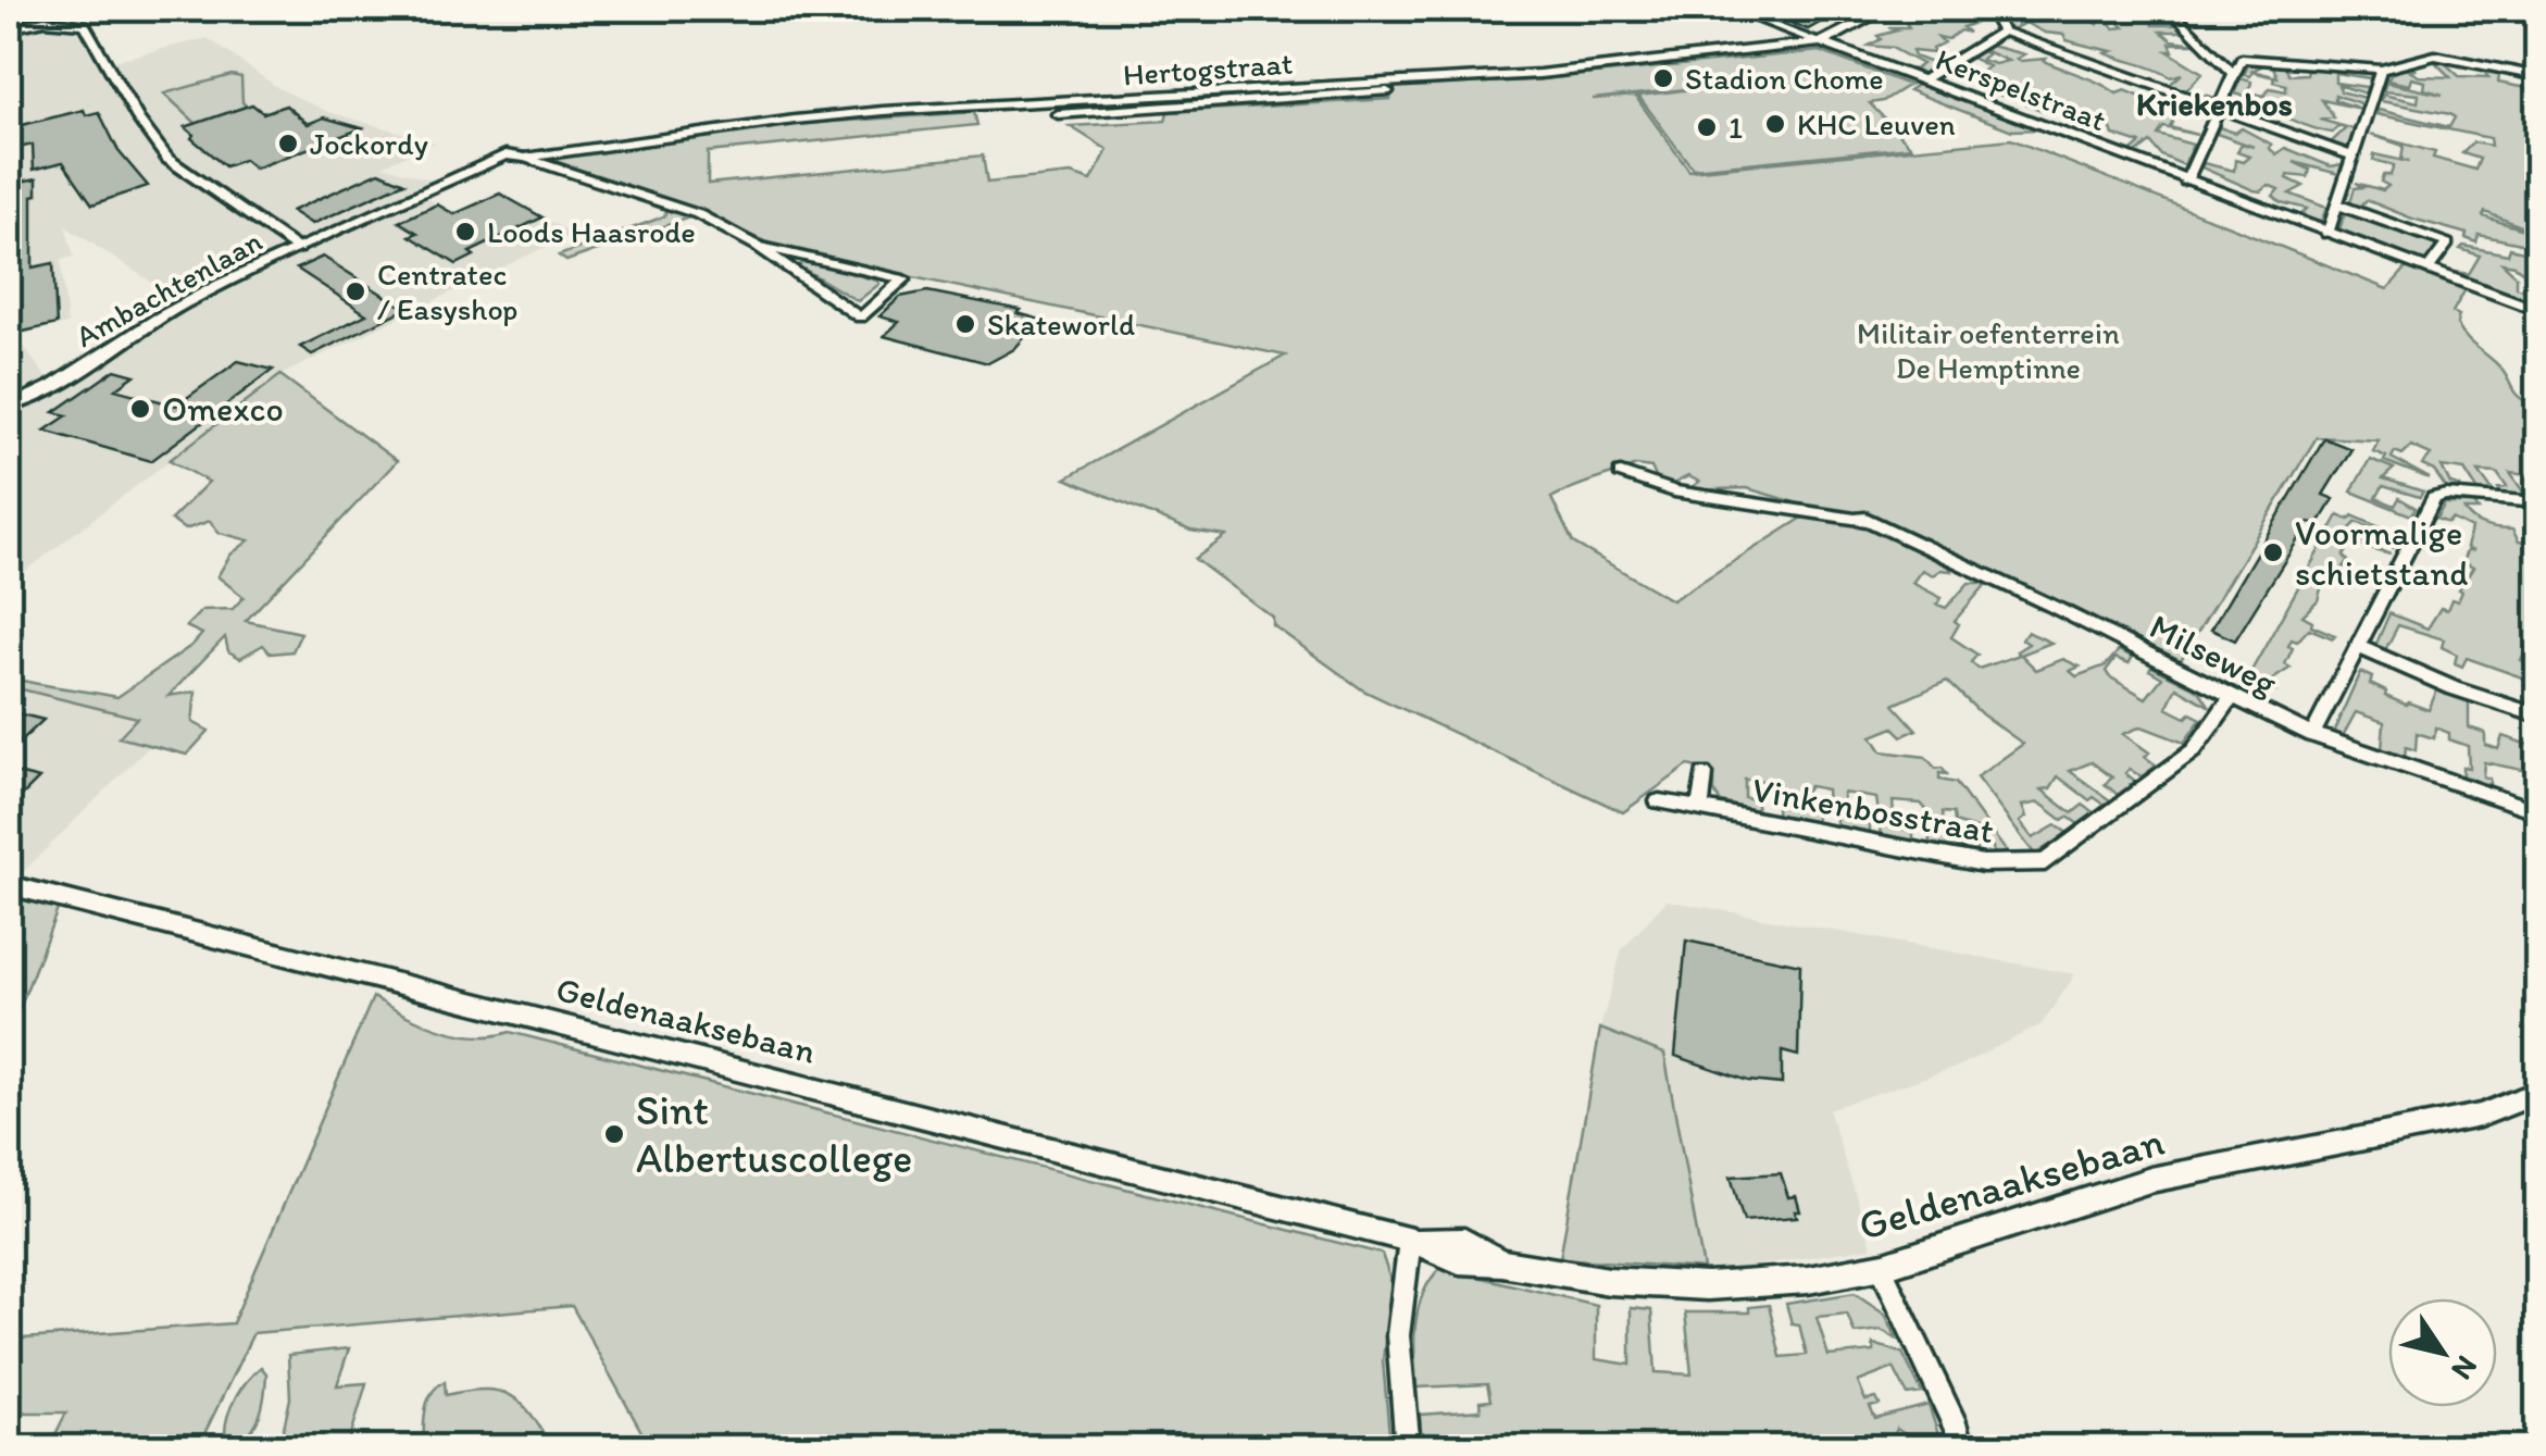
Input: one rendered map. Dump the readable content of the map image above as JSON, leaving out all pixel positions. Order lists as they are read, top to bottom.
{
  "streets": {
    "street": [
      "Hertogstraat",
      "Kerspelstraat",
      "Ambachtenlaan",
      "Milseweg",
      "Vinkenbosstraat",
      "Geldenaaksebaan"
    ]
  },
  "crossings": [
    ["Hertogstraat", "Kerspelstraat"],
    ["Hertogstraat", "Ambachtenlaan"],
    ["Milseweg", "Vinkenbosstraat"]
  ],
  "districts": ["Kriekenbos"],
  "parks": ["Militair oefenterrein De Hemptinne"],
  "places": [
    "Stadion Chome",
    "KHC Leuven",
    "1",
    "Jockordy",
    "Loods Haasrode",
    "Centratec / Easyshop",
    "Skateworld",
    "Omexco",
    "Voormalige schietstand",
    "Sint Albertuscollege"
  ],
  "north": "bottom right"
}
